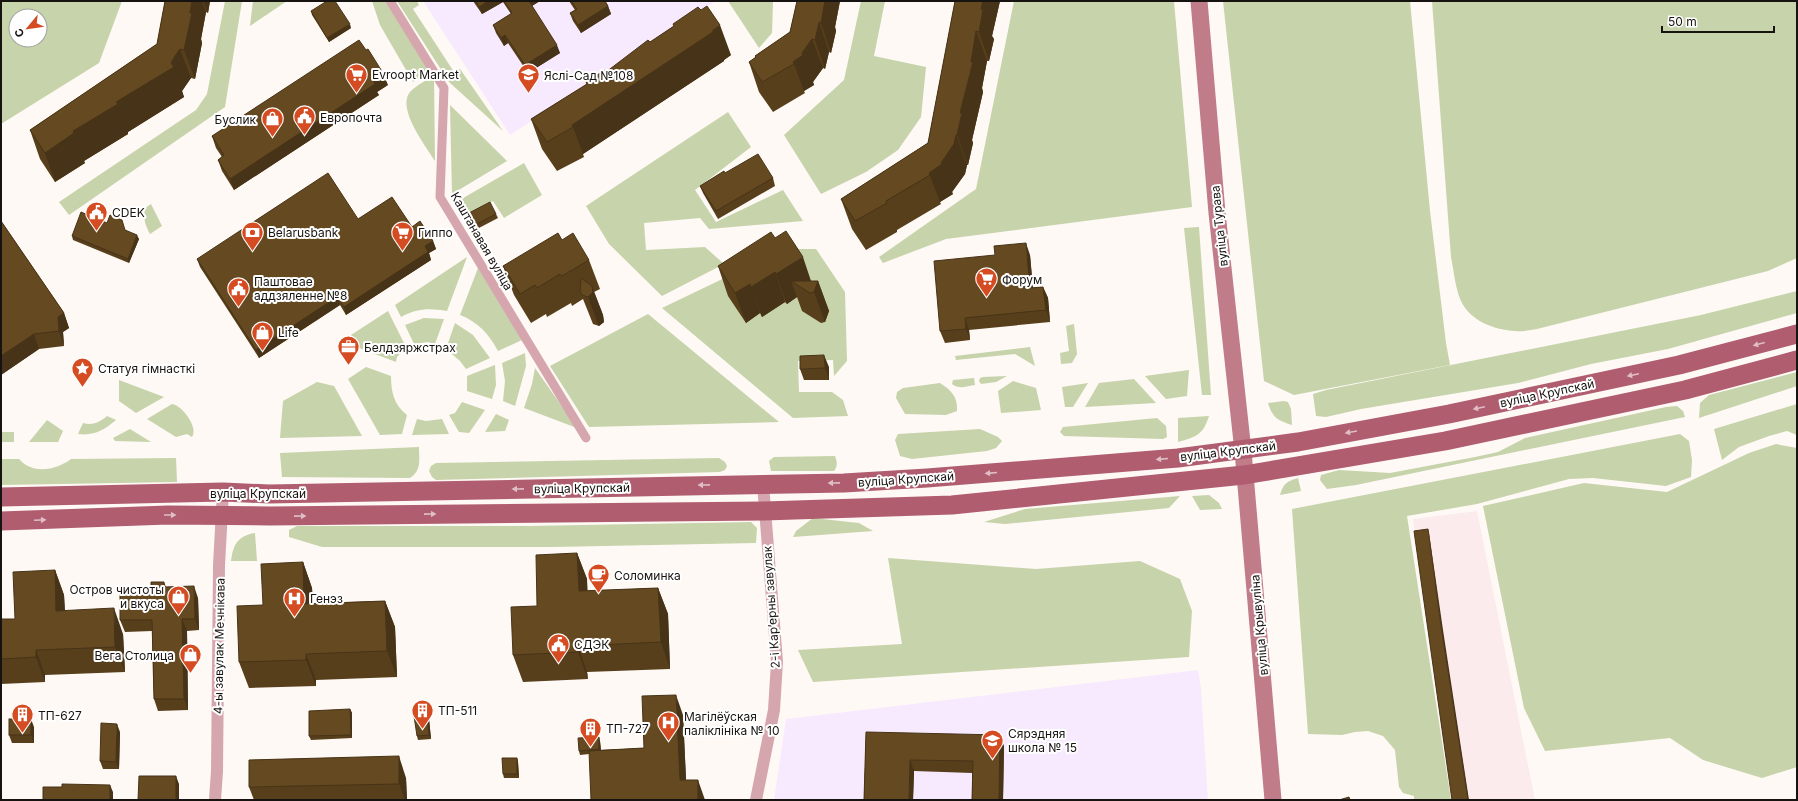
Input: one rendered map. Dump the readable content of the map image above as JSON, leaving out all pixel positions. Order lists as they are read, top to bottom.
{
  "streets": {
    "main road": ["вуліца Турава", "вуліца Крупскай", "вуліца Крывуліна"],
    "street": ["Каштанавая вуліца", "2-і Карʼерны завулак", "4-ы завулак Мечнікава"]
  },
  "crossings": [
    ["вуліца Турава", "вуліца Крупскай"],
    ["вуліца Турава", "вуліца Крывуліна"],
    ["вуліца Крупскай", "2-і Карʼерны завулак"],
    ["вуліца Крупскай", "вуліца Крывуліна"],
    ["вуліца Крупскай", "4-ы завулак Мечнікава"]
  ],
  "places": {
    "supermarket": ["Evroopt Market", "Гиппо", "Форум"],
    "school or university": ["Яслі-Сад №108", "Сярэдняя школа № 15"],
    "public building": [
      "Европочта",
      "CDEK",
      "Паштовае аддзяленне №8",
      "СДЭК"
    ],
    "shop": [
      "Буслик",
      "Life",
      "Остров чистоты и вкуса",
      "Вега Столица"
    ],
    "bank": ["Belarusbank"],
    "office": ["Белдзяржстрах"],
    "place": ["Статуя гімнасткі"],
    "cafe": ["Соломинка"],
    "hospital": ["Генэз", "Магілёўская паліклініка № 10"],
    "building": ["ТП-511", "ТП-627", "ТП-727"]
  },
  "scale_bar": "50 m",
  "north": "bottom left"
}
